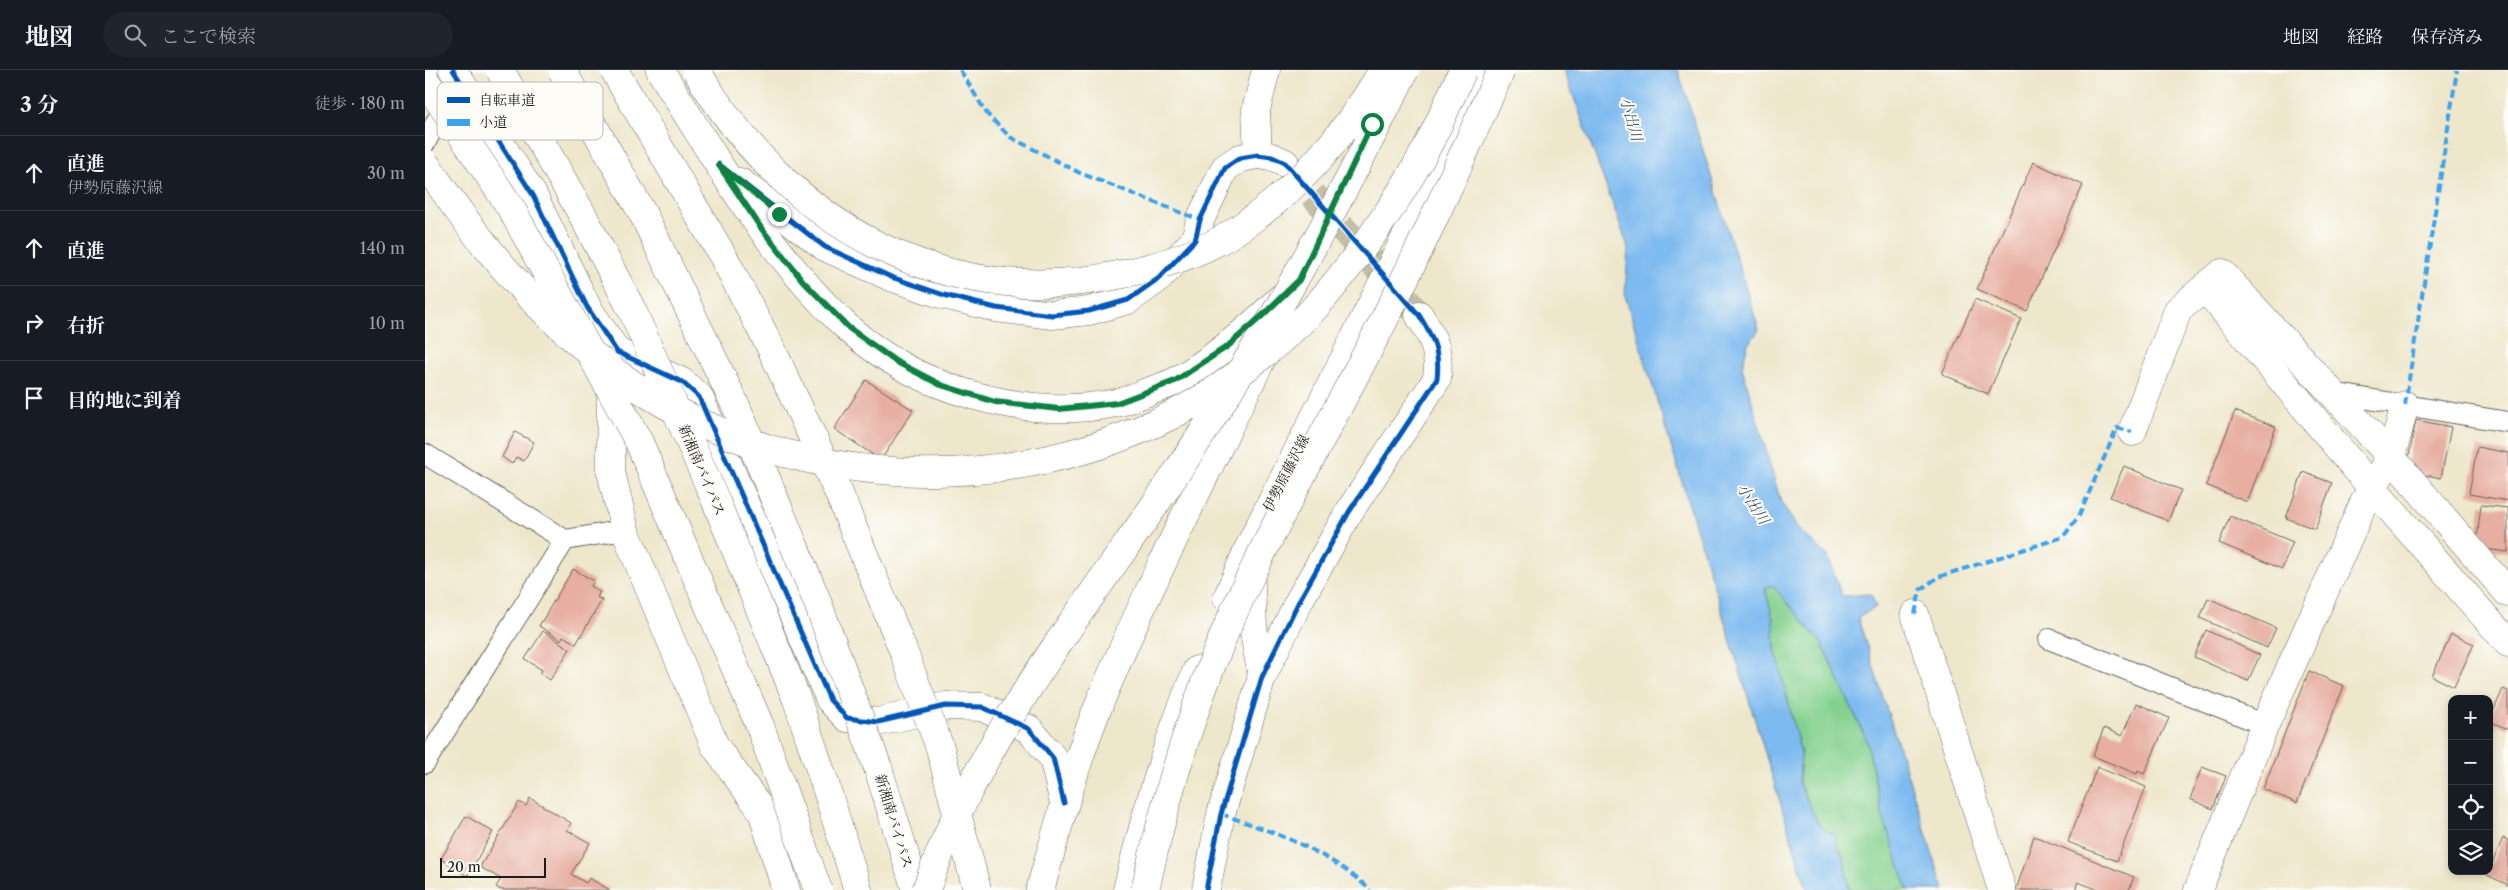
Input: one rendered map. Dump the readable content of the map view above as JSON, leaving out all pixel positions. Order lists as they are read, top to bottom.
{
  "streets": {
    "main road": ["新湘南バイパス", "伊勢原藤沢線"]
  },
  "water": ["小出川"],
  "legend": ["自転車道", "小道"],
  "scale_bar": "20 m",
  "page": {
    "header": "地図",
    "search": "ここで検索",
    "nav": ["地図", "経路", "保存済み"],
    "heading": ["3 分", "徒歩 · 180 m"],
    "list": [
      ["直進", "伊勢原藤沢線", "30 m"],
      ["直進", "140 m"],
      ["右折", "10 m"],
      "目的地に到着"
    ],
    "map_buttons": ["+", "−"],
    "scale": "20 m"
  }
}
